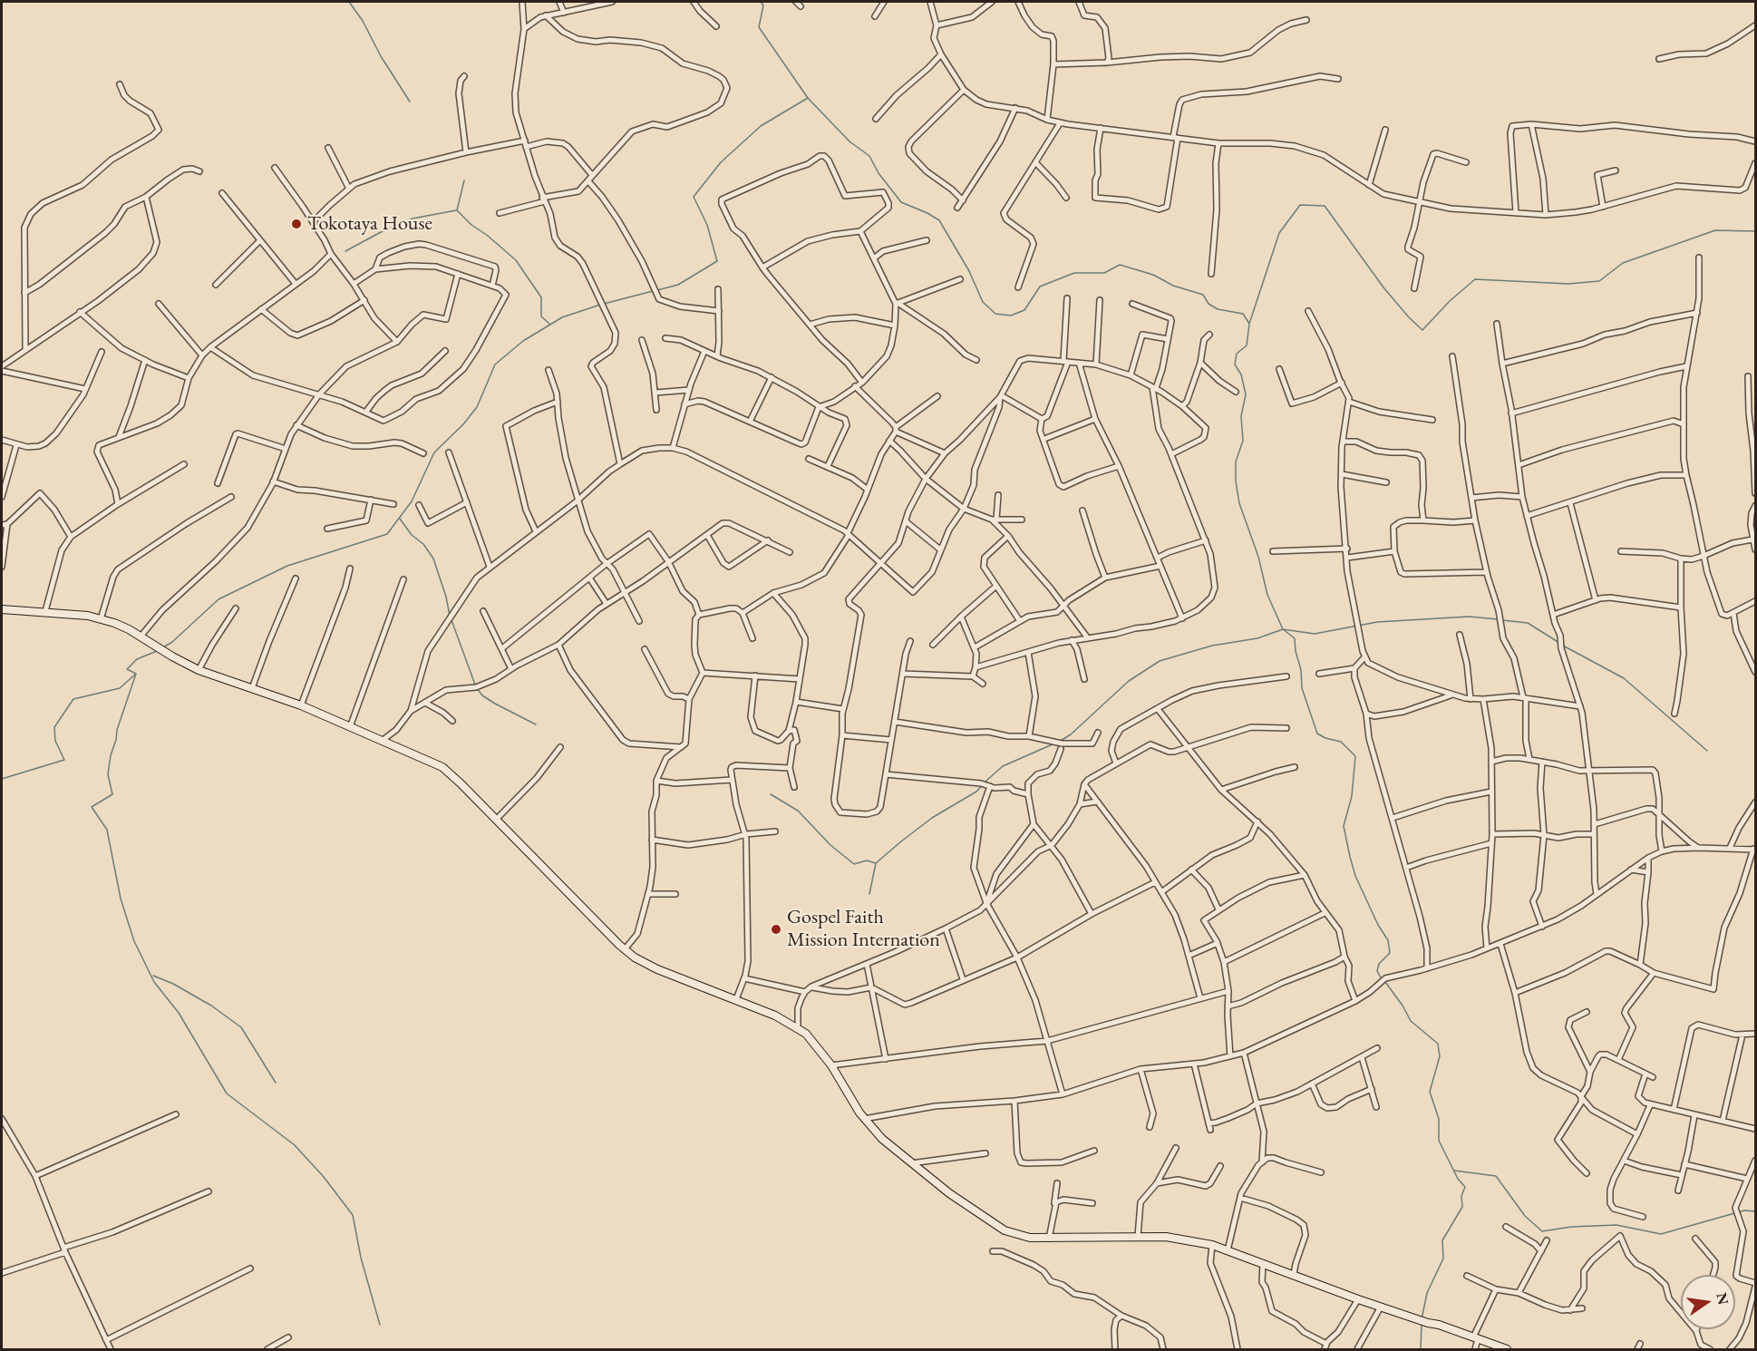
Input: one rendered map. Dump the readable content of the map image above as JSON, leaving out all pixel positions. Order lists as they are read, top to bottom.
{
  "places": ["Tokotaya House", "Gospel Faith Mission Internation"],
  "north": "right"
}
